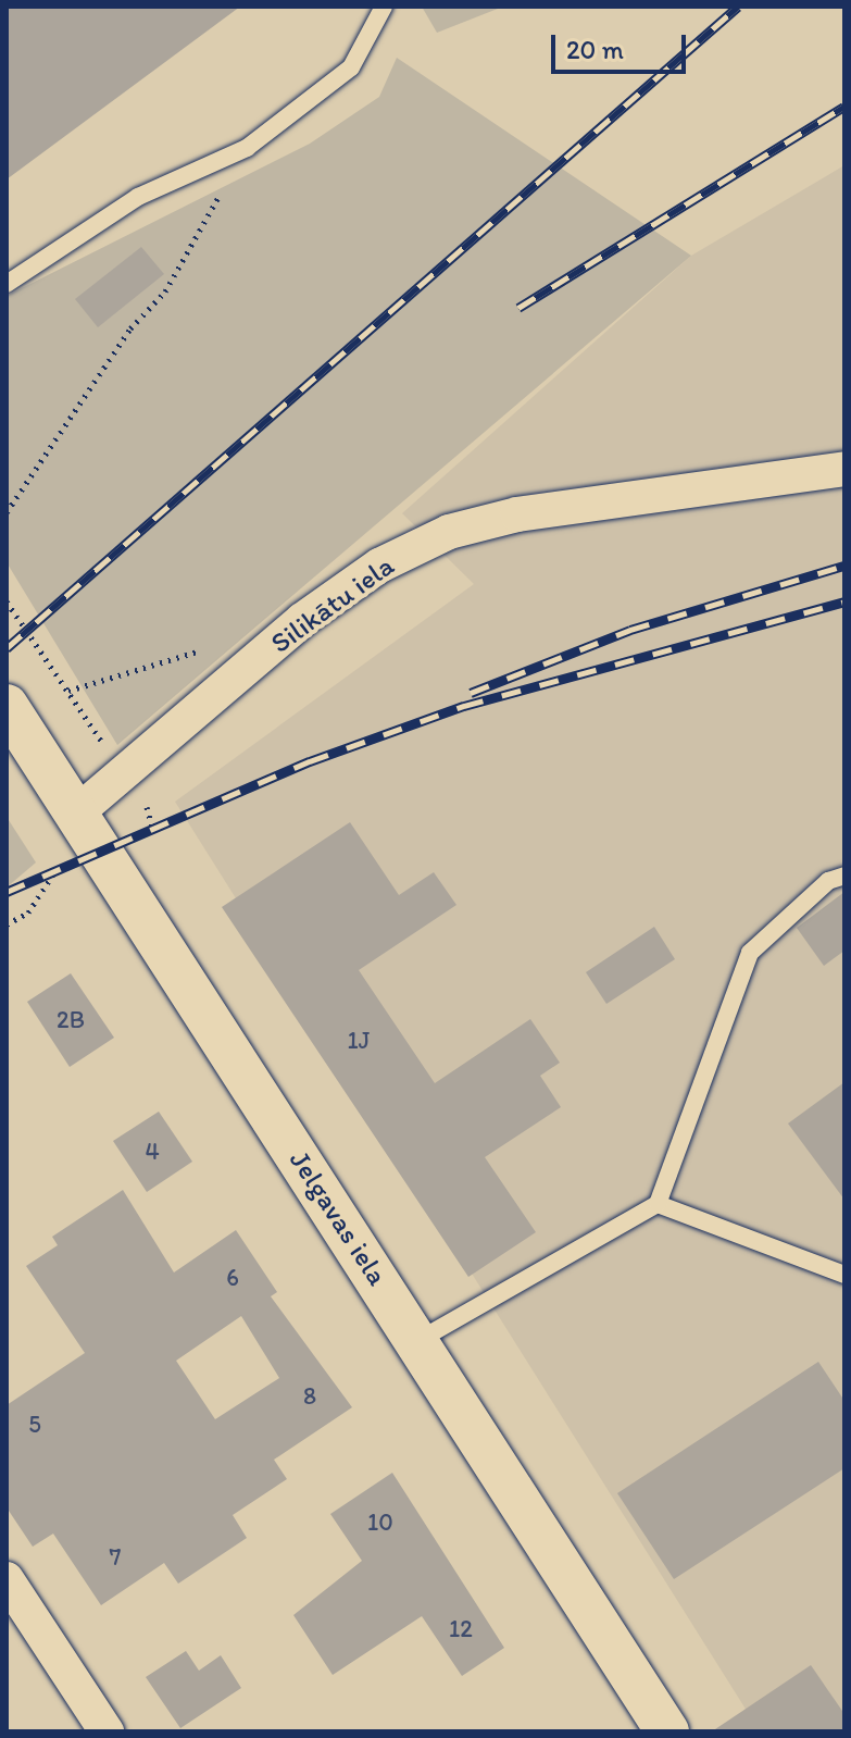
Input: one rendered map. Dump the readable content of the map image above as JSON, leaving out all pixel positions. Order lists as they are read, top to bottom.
{
  "streets": {
    "street": ["Silikātu iela", "Jelgavas iela"]
  },
  "crossings": [
    ["Silikātu iela", "Jelgavas iela"]
  ],
  "house_numbers": [
    "2B",
    "1J",
    "4",
    "6",
    "8",
    "5",
    "10",
    "7",
    "12"
  ],
  "scale_bar": "20 m"
}
